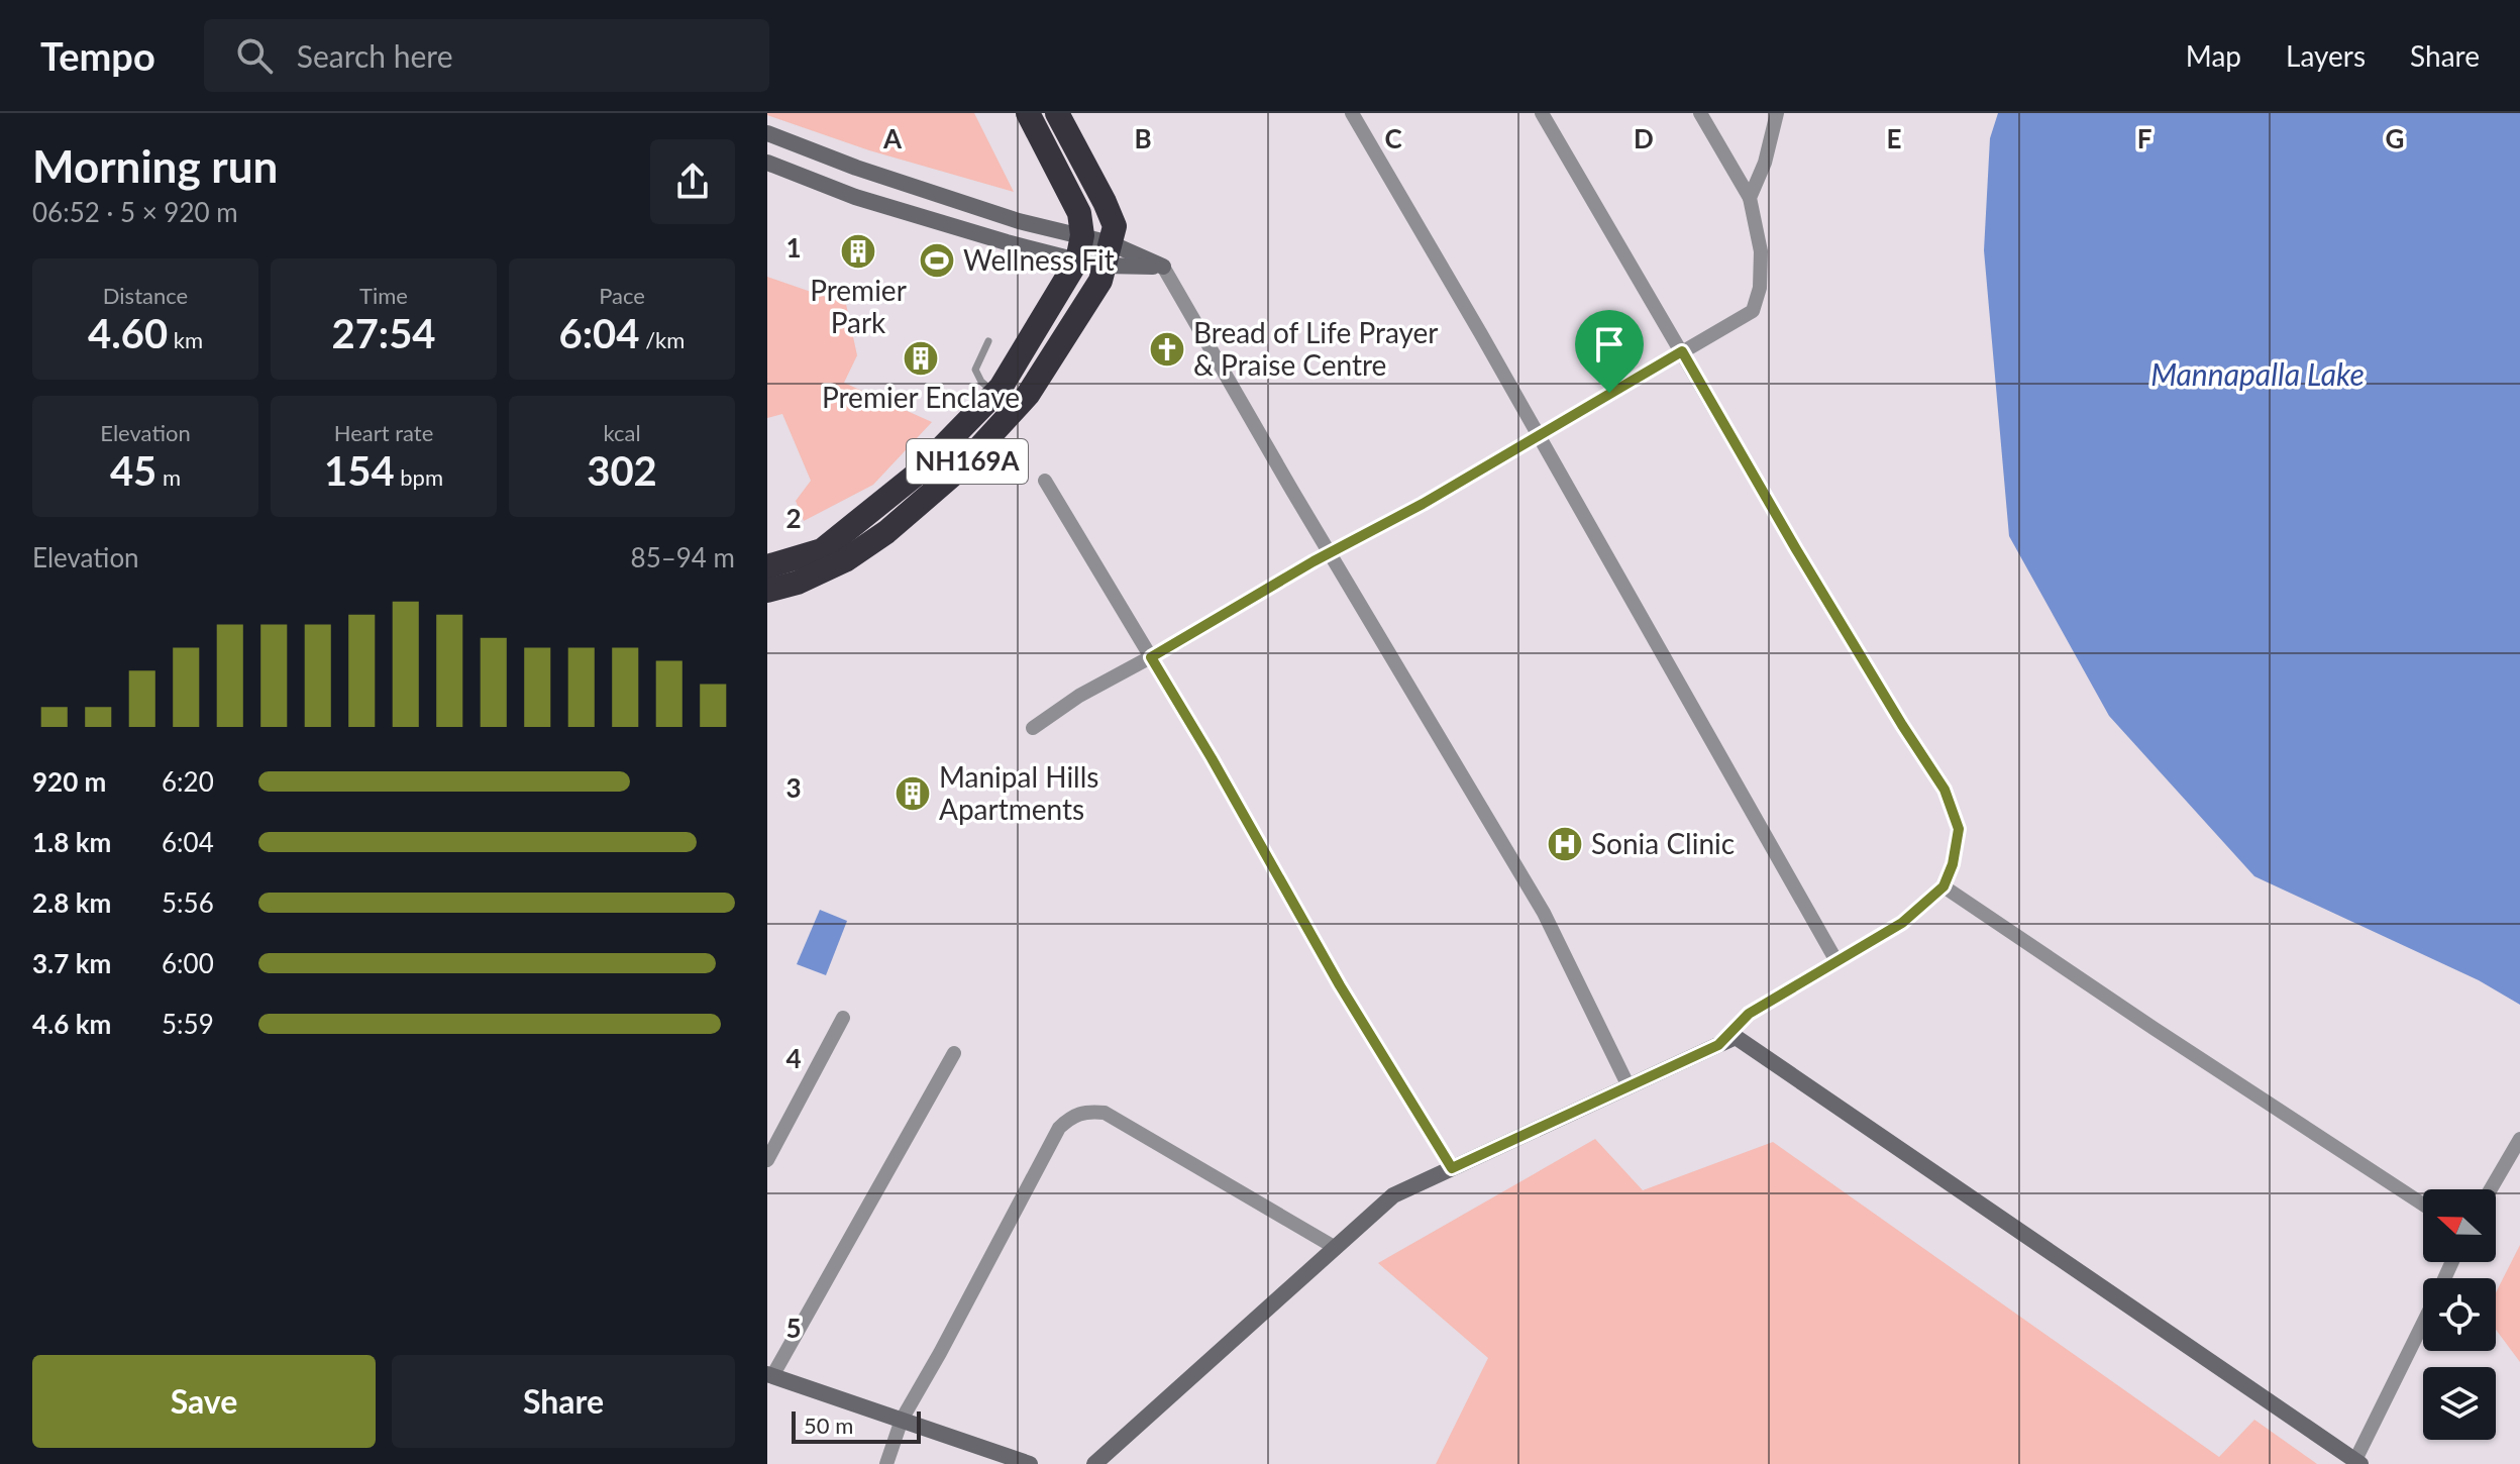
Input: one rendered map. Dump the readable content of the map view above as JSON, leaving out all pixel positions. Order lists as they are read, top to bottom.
{
  "streets": {
    "highway": ["NH169A"]
  },
  "water": ["Mannapalla Lake"],
  "places": {
    "building": ["Premier Park", "Premier Enclave", "Manipal Hills Apartments"],
    "sports": ["Wellness Fit"],
    "church": ["Bread of Life Prayer & Praise Centre"],
    "hospital": ["Sonia Clinic"]
  },
  "scale_bar": "50 m",
  "north": "left",
  "page": {
    "header": "Tempo",
    "search": "Search here",
    "nav": ["Map", "Layers", "Share"],
    "heading": ["Morning run", "06:52 · 5 × 920 m"],
    "stats": [
      ["Distance", "4.60 km"],
      ["Time", "27:54"],
      ["Pace", "6:04 /km"],
      ["Elevation", "45 m"],
      ["Heart rate", "154 bpm"],
      ["kcal", "302"]
    ],
    "chart": ["Elevation", "85–94 m"],
    "list": [
      {
        "name": "920 m",
        "note": "6:20"
      },
      {
        "name": "1.8 km",
        "note": "6:04"
      },
      {
        "name": "2.8 km",
        "note": "5:56"
      },
      {
        "name": "3.7 km",
        "note": "6:00"
      },
      {
        "name": "4.6 km",
        "note": "5:59"
      }
    ],
    "buttons": ["Save", "Share"],
    "scale": "50 m"
  },
  "grid": {
    "columns": [
      "A",
      "B",
      "C",
      "D",
      "E",
      "F",
      "G"
    ],
    "rows": [
      "1",
      "2",
      "3",
      "4",
      "5"
    ]
  }
}
